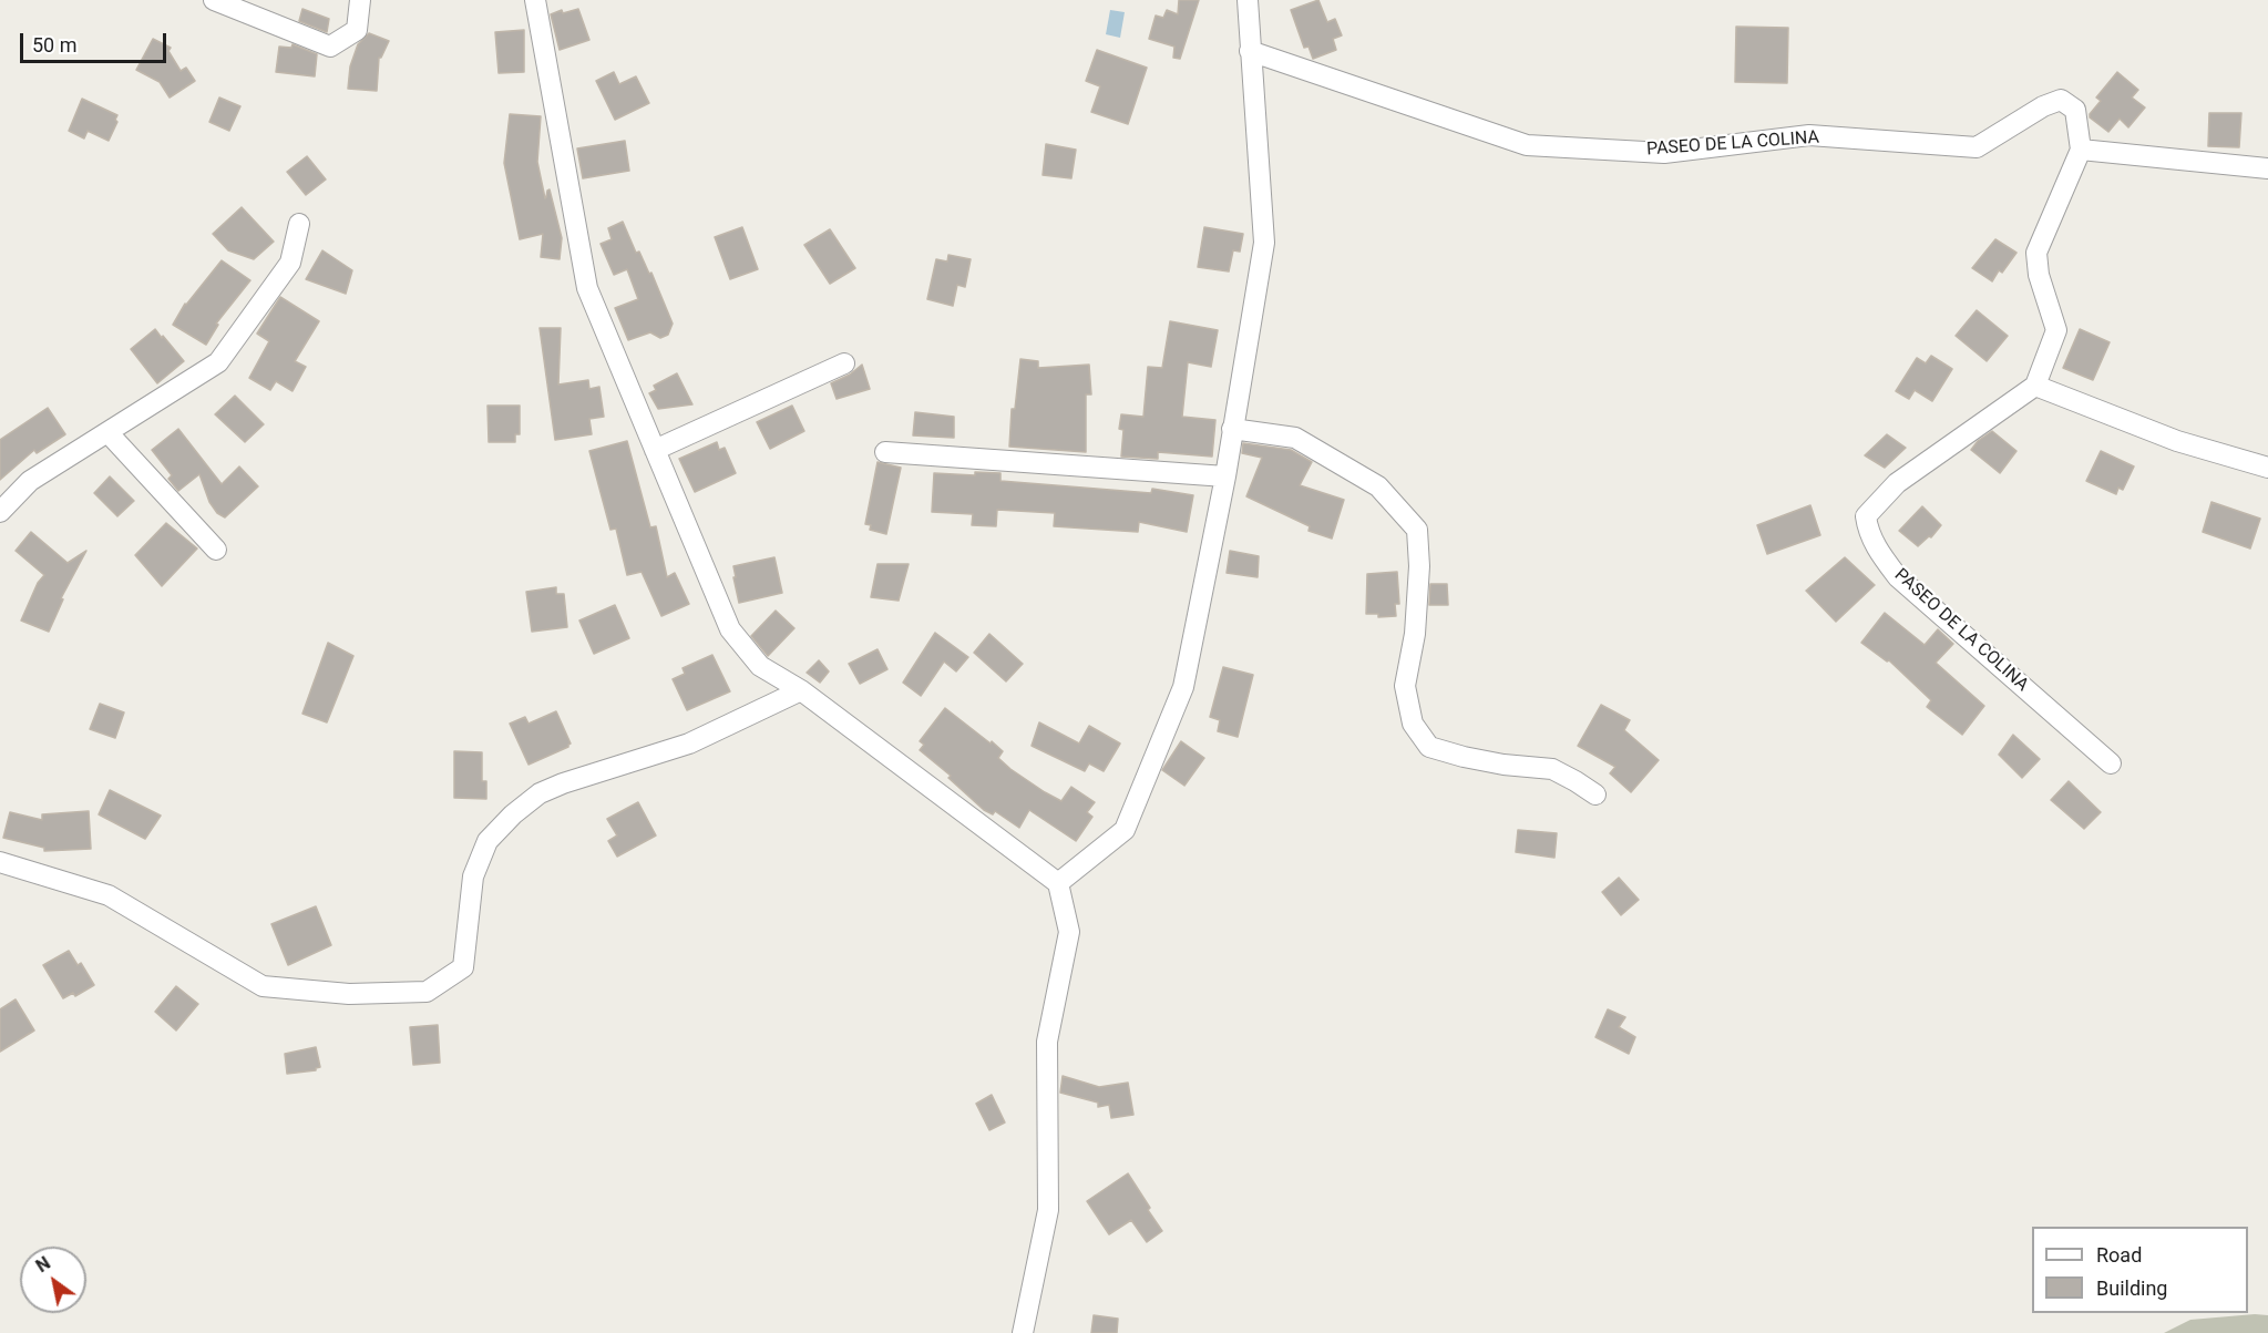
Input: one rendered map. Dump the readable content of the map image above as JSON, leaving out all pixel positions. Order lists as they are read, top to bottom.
{
  "streets": {
    "street": ["PASEO DE LA COLINA"]
  },
  "legend": ["Road", "Building"],
  "scale_bar": "50 m",
  "north": "top left"
}
